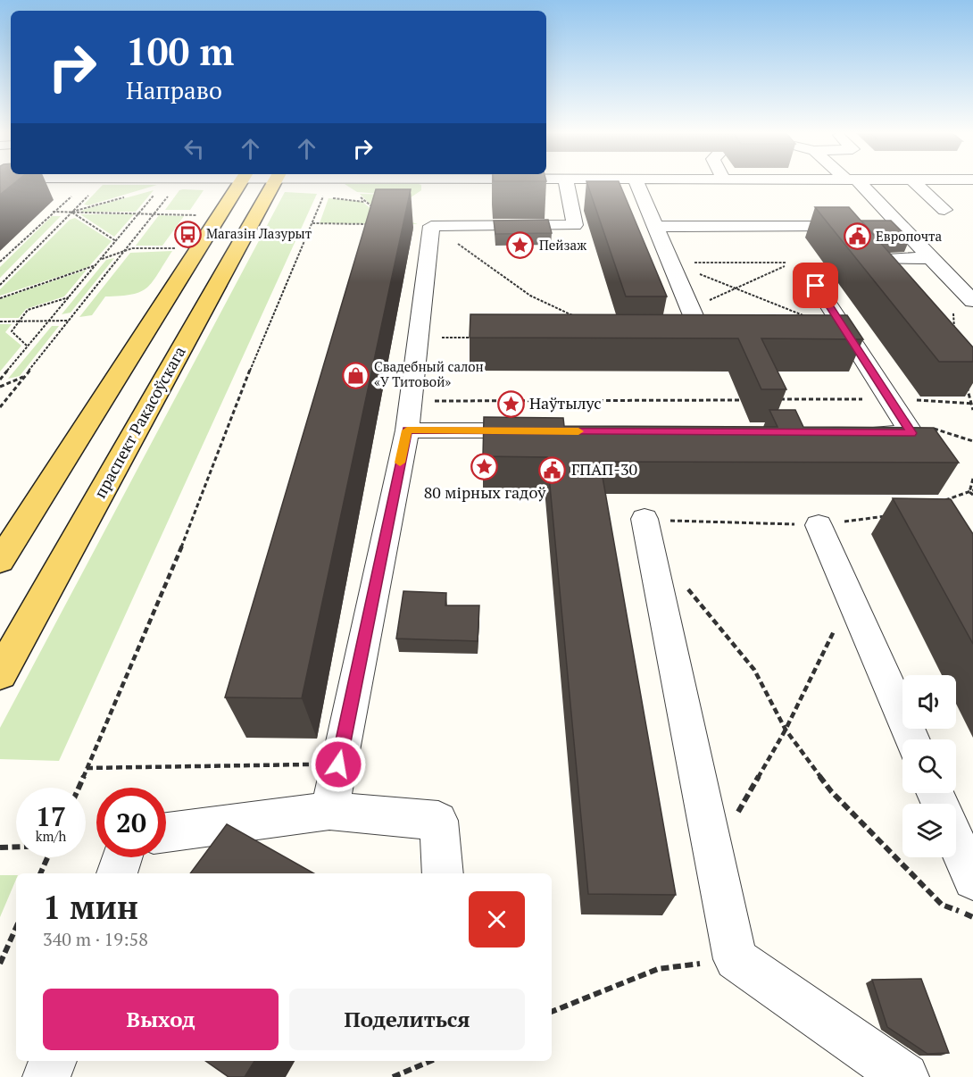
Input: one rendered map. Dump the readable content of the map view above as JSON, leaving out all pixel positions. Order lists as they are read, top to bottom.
{
  "streets": {
    "main road": ["праспект Ракасоўскага"]
  },
  "places": {
    "bus stop": ["Магазін Лазурыт"],
    "public building": ["Европочта", "ГПАП-30"],
    "place": ["Пейзаж", "Наўтылус", "80 мірных гадоў"],
    "shop": ["Свадебный салон «У Титовой»"]
  },
  "page": {
    "turn": ["100 m", "Направо"],
    "speed": "17 km/h",
    "limit": "20",
    "heading": ["1 мин", "340 m · 19:58"],
    "buttons": ["Выход", "Поделиться"]
  }
}
